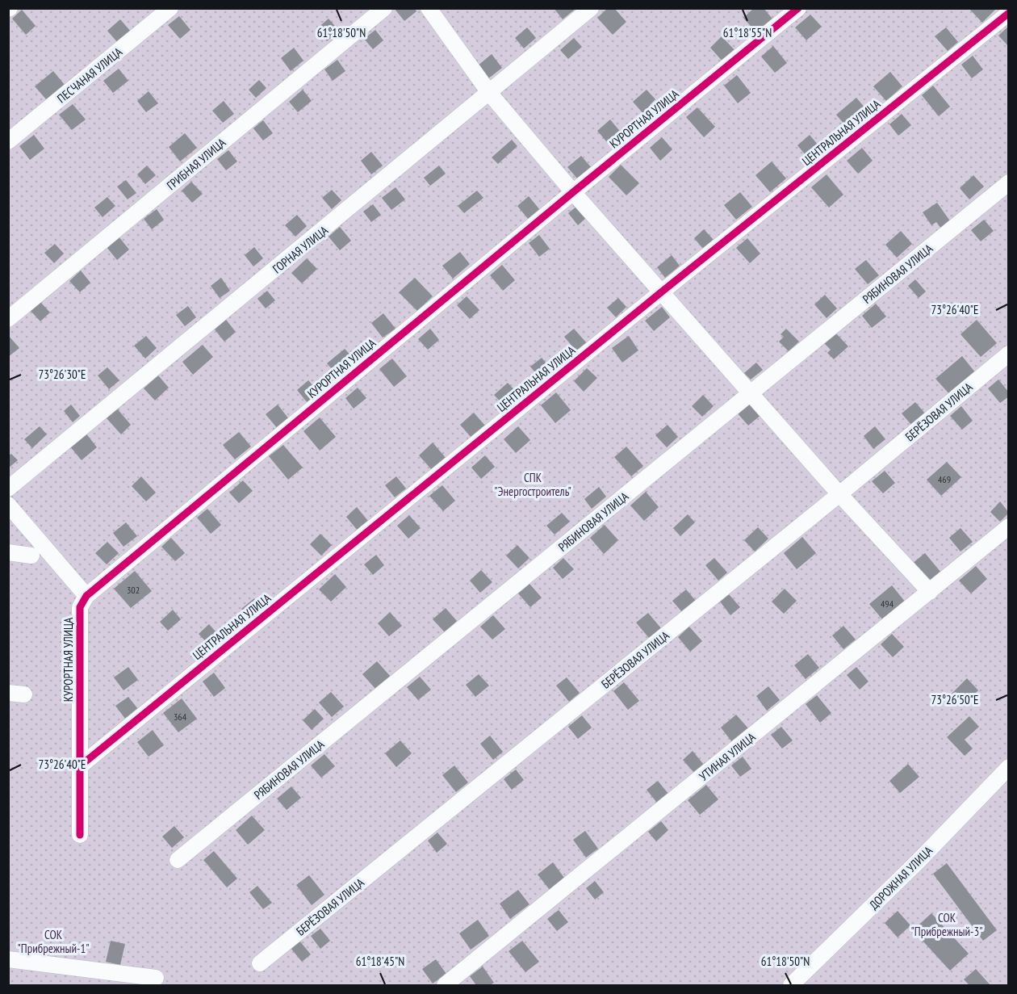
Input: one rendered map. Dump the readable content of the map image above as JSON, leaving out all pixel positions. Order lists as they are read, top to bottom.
{
  "streets": {
    "street": [
      "ПЕСЧАНАЯ УЛИЦА",
      "КУРОРТНАЯ УЛИЦА",
      "ЦЕНТРАЛЬНАЯ УЛИЦА",
      "ГРИБНАЯ УЛИЦА",
      "ГОРНАЯ УЛИЦА",
      "РЯБИНОВАЯ УЛИЦА",
      "БЕРЁЗОВАЯ УЛИЦА",
      "УТИНАЯ УЛИЦА",
      "ДОРОЖНАЯ УЛИЦА"
    ]
  },
  "crossings": [
    ["КУРОРТНАЯ УЛИЦА", "ЦЕНТРАЛЬНАЯ УЛИЦА"]
  ],
  "parks": ["СПК \"Энергостроитель\"", "СОК \"Прибрежный-3\"", "СОК \"Прибрежный-1\""],
  "house_numbers": [
    "469",
    "302",
    "494",
    "364"
  ],
  "coordinates": [
    "61°18'50\"N",
    "61°18'55\"N",
    "73°26'40\"E",
    "73°26'30\"E",
    "73°26'50\"E",
    "61°18'45\"N"
  ]
}
